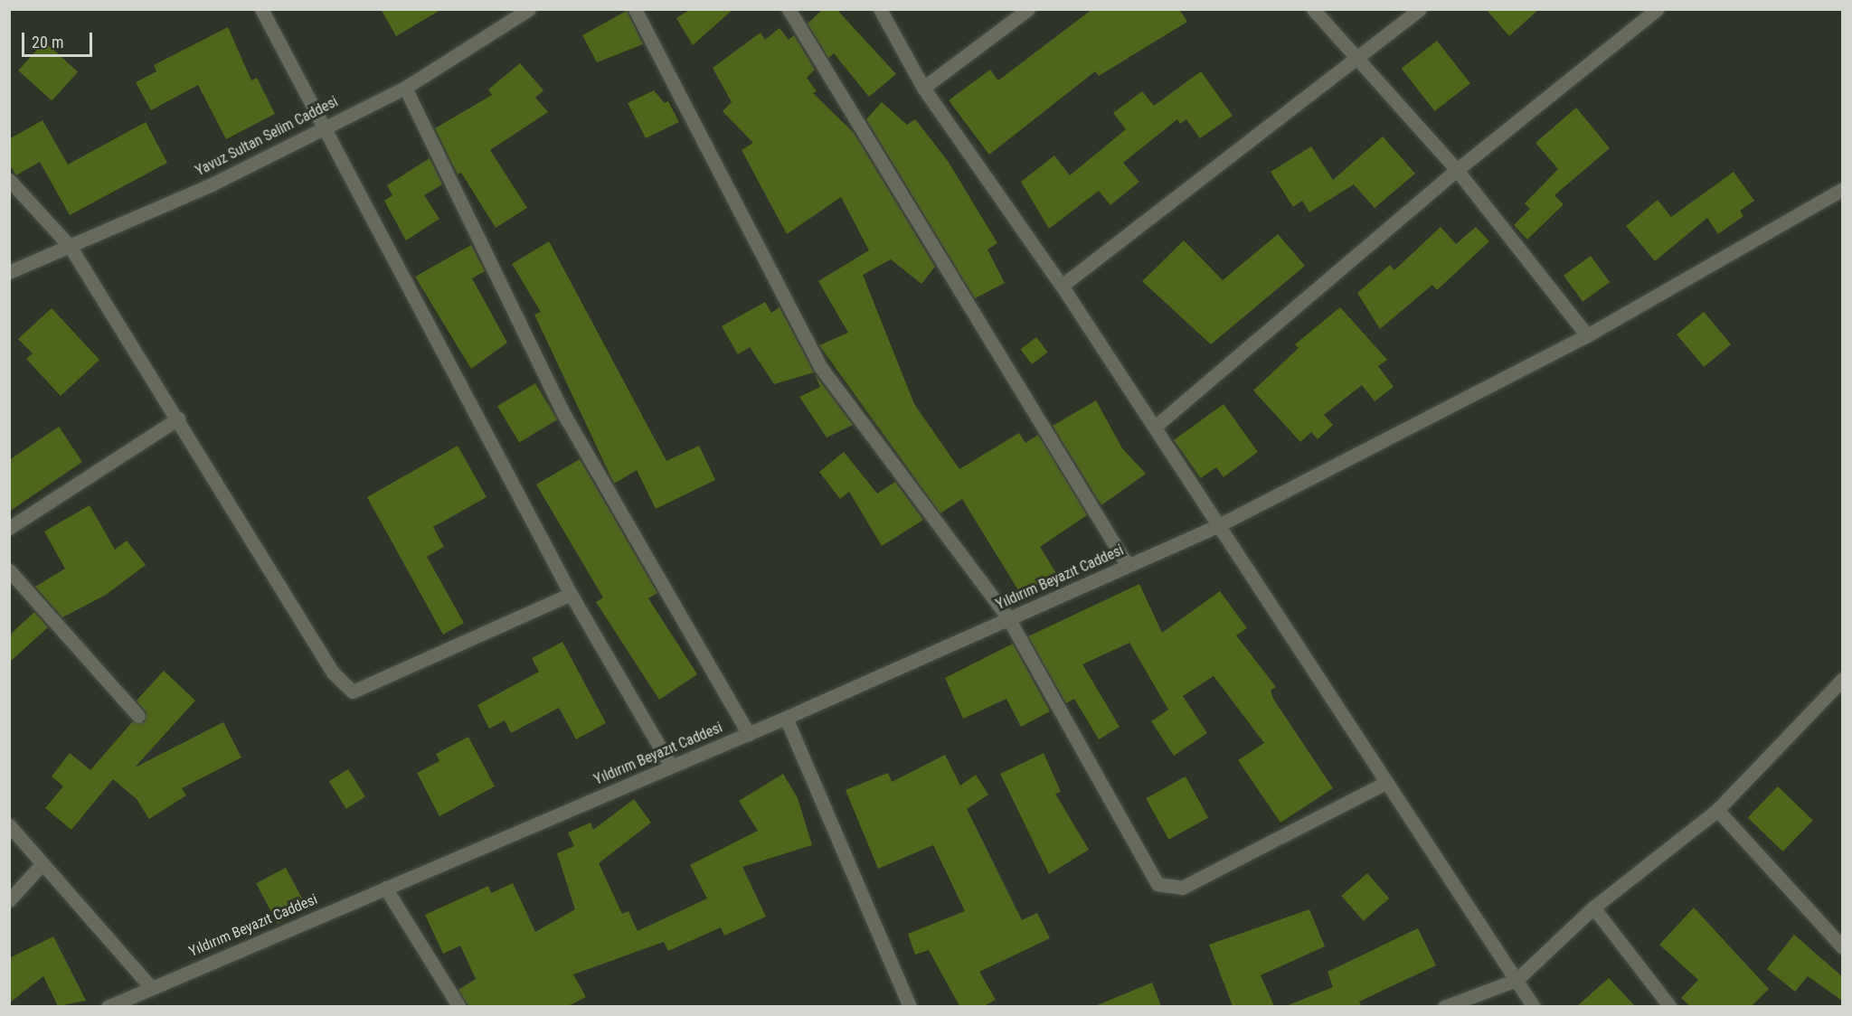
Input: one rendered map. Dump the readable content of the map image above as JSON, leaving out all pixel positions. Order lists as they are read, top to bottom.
{
  "streets": {
    "street": ["Yavuz Sultan Selim Caddesi", "Yıldırım Beyazıt Caddesi"]
  },
  "scale_bar": "20 m"
}
